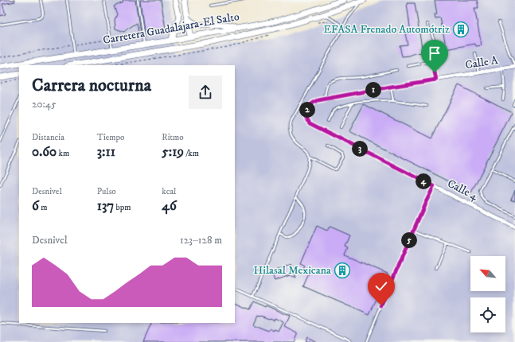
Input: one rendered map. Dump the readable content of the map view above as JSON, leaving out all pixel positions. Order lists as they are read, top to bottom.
{
  "streets": {
    "main road": ["Carretera Guadalajara-El Salto"],
    "street": ["Calle A", "Calle 4"]
  },
  "crossings": [
    ["Calle A", "Calle 4"]
  ],
  "places": {
    "building": ["EFASA Frenado Automótriz", "Hilasal Mexicana"]
  },
  "north": "top left",
  "page": {
    "heading": ["Carrera nocturna", "20:45"],
    "pins": [
      "1",
      "2",
      "3",
      "4",
      "5"
    ],
    "stats": [
      ["Distancia", "0.60 km"],
      ["Tiempo", "3:11"],
      ["Ritmo", "5:19 /km"],
      ["Desnivel", "6 m"],
      ["Pulso", "137 bpm"],
      ["kcal", "46"]
    ],
    "chart": ["Desnivel", "123–128 m"]
  }
}
